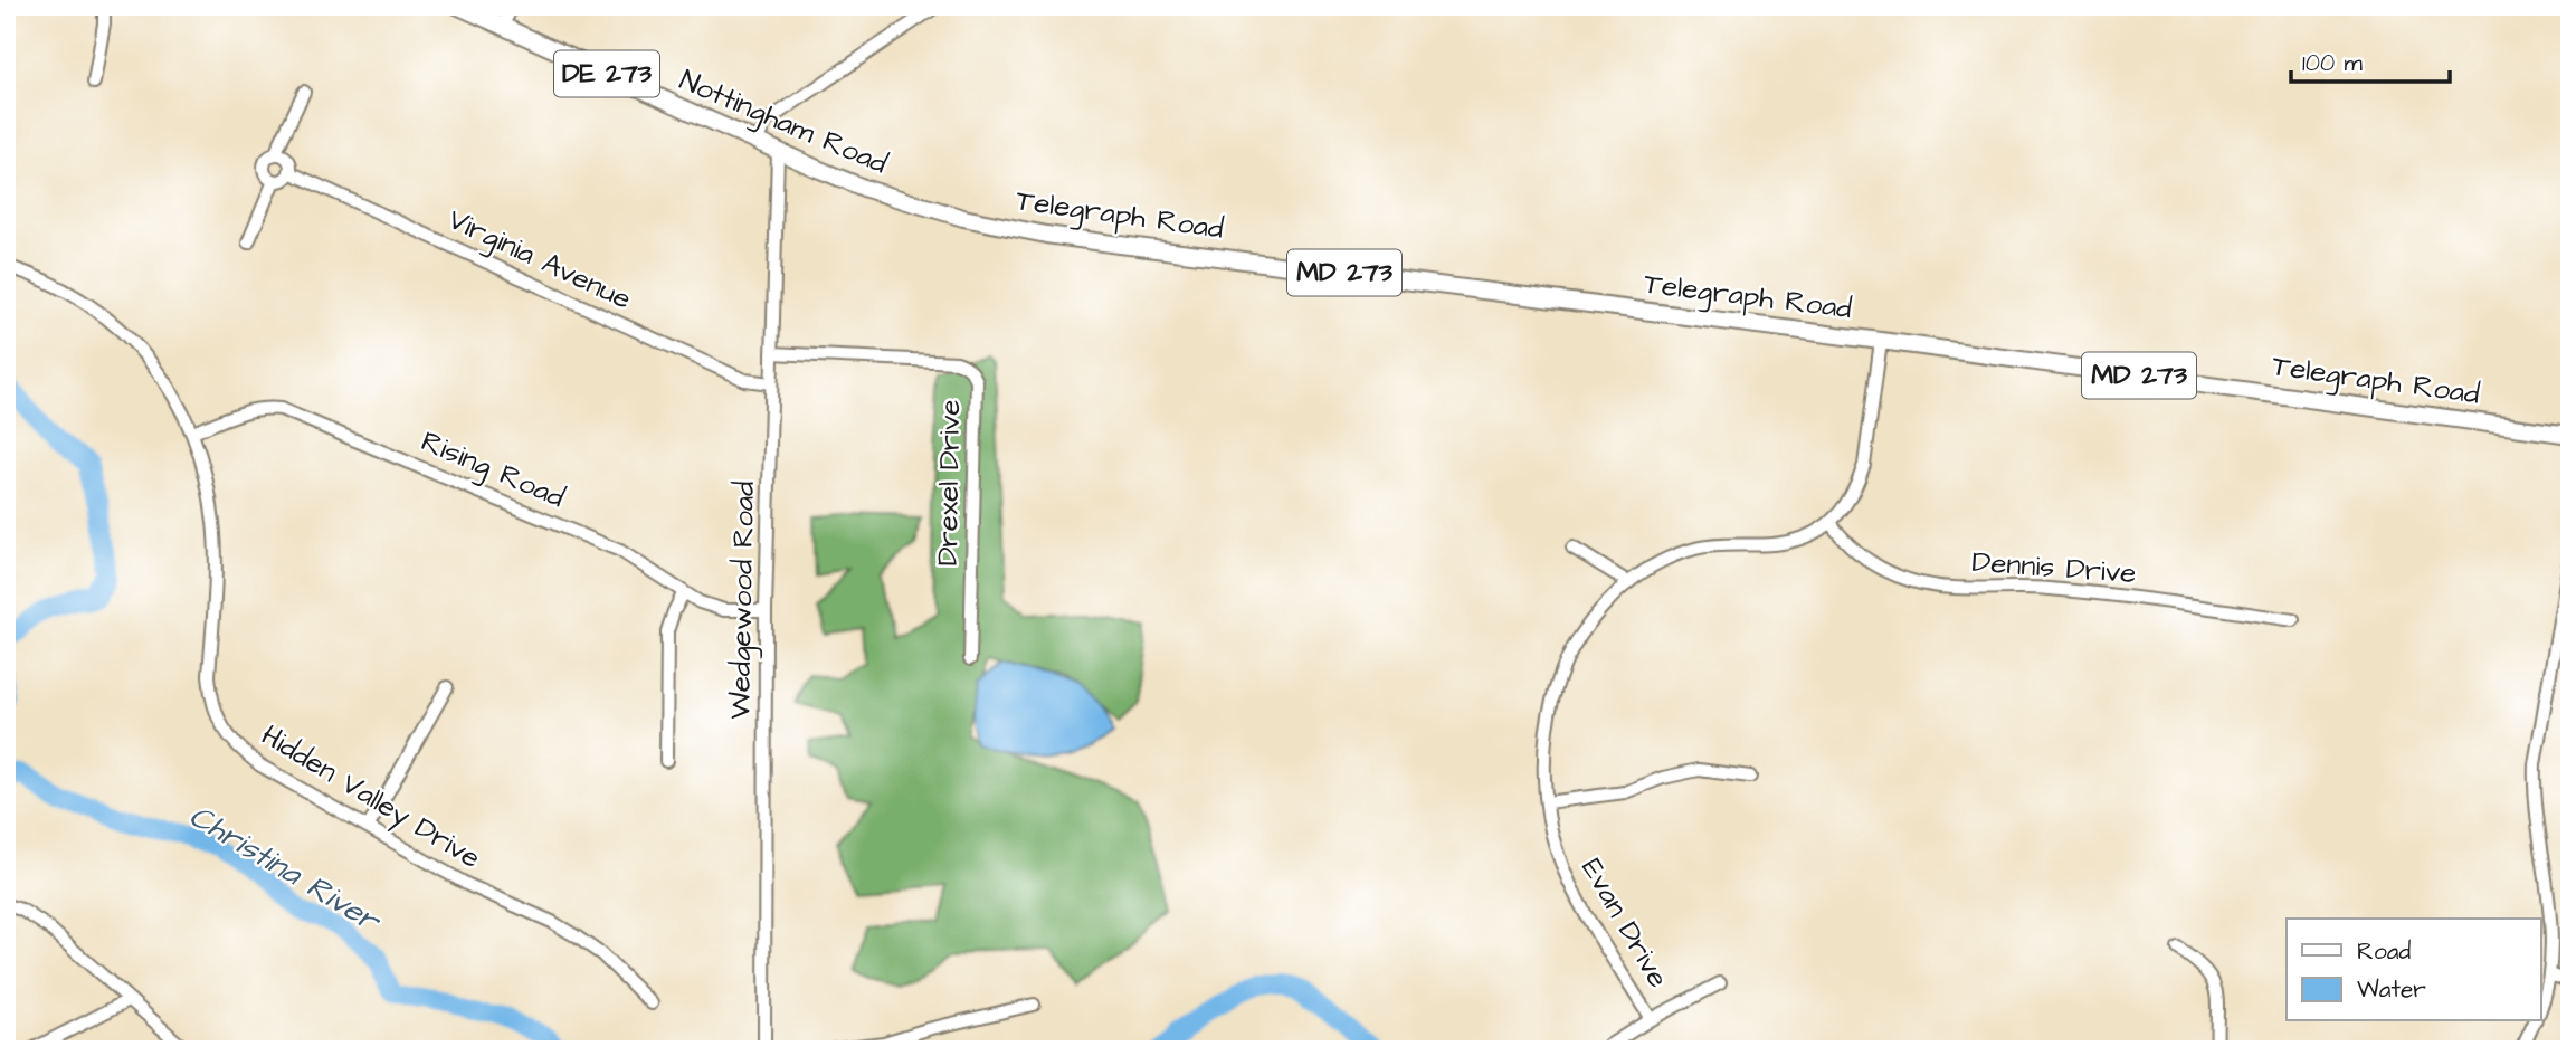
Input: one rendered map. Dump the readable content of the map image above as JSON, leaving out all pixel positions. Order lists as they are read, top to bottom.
{
  "streets": {
    "main road": [
      "DE 273",
      "Nottingham Road",
      "Telegraph Road",
      "MD 273"
    ],
    "street": [
      "Virginia Avenue",
      "Rising Road",
      "Drexel Drive",
      "Dennis Drive",
      "Wedgewood Road",
      "Hidden Valley Drive",
      "Evan Drive"
    ]
  },
  "crossings": [
    ["Nottingham Road", "Telegraph Road"],
    ["Nottingham Road", "Wedgewood Road"],
    ["Telegraph Road", "Evan Drive"],
    ["Virginia Avenue", "Wedgewood Road"],
    ["Rising Road", "Wedgewood Road"],
    ["Rising Road", "Hidden Valley Drive"],
    ["Drexel Drive", "Wedgewood Road"],
    ["Dennis Drive", "Evan Drive"]
  ],
  "water": ["Christina River"],
  "legend": ["Road", "Water"],
  "scale_bar": "100 m"
}
